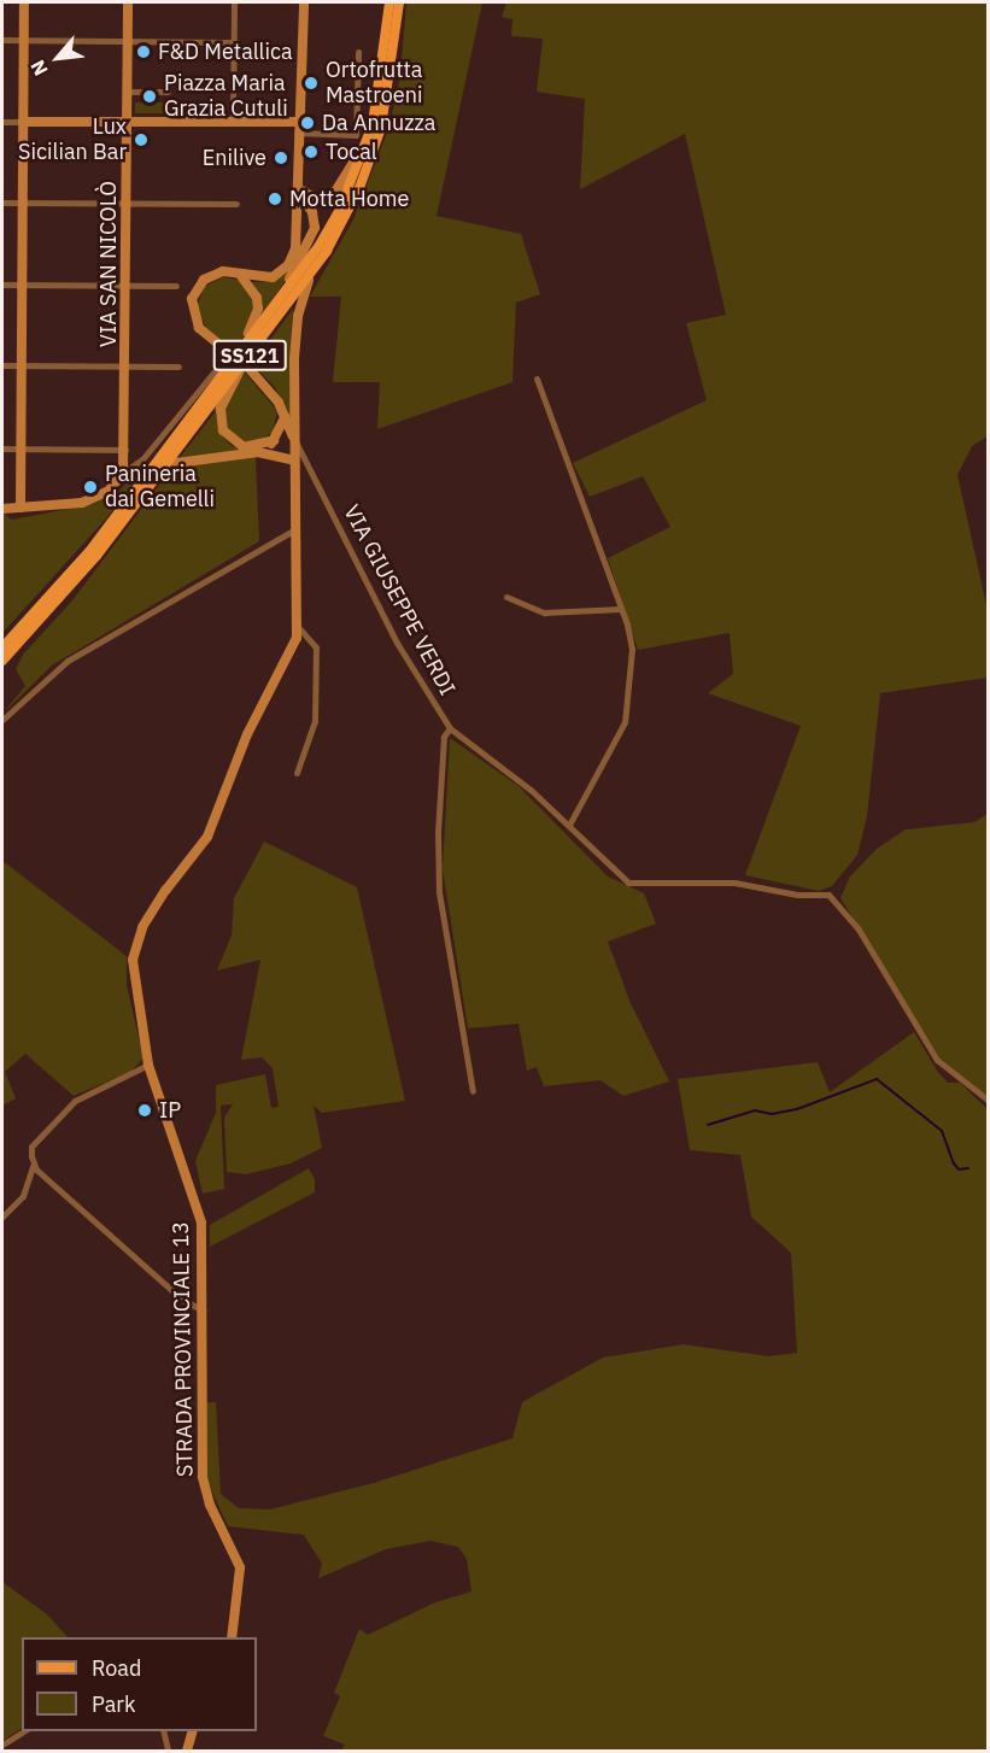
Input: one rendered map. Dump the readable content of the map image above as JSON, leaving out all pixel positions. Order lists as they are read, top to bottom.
{
  "streets": {
    "main road": ["VIA SAN NICOLÒ", "SS121", "STRADA PROVINCIALE 13"],
    "street": ["VIA GIUSEPPE VERDI"]
  },
  "crossings": [
    ["SS121", "STRADA PROVINCIALE 13"],
    ["VIA GIUSEPPE VERDI", "STRADA PROVINCIALE 13"]
  ],
  "places": [
    "F&D Metallica",
    "Ortofrutta Mastroeni",
    "Piazza Maria Grazia Cutuli",
    "Da Annuzza",
    "Lux Sicilian Bar",
    "Tocal",
    "Enilive",
    "Motta Home",
    "Panineria dai Gemelli",
    "IP"
  ],
  "legend": ["Road", "Park"],
  "north": "bottom left"
}
